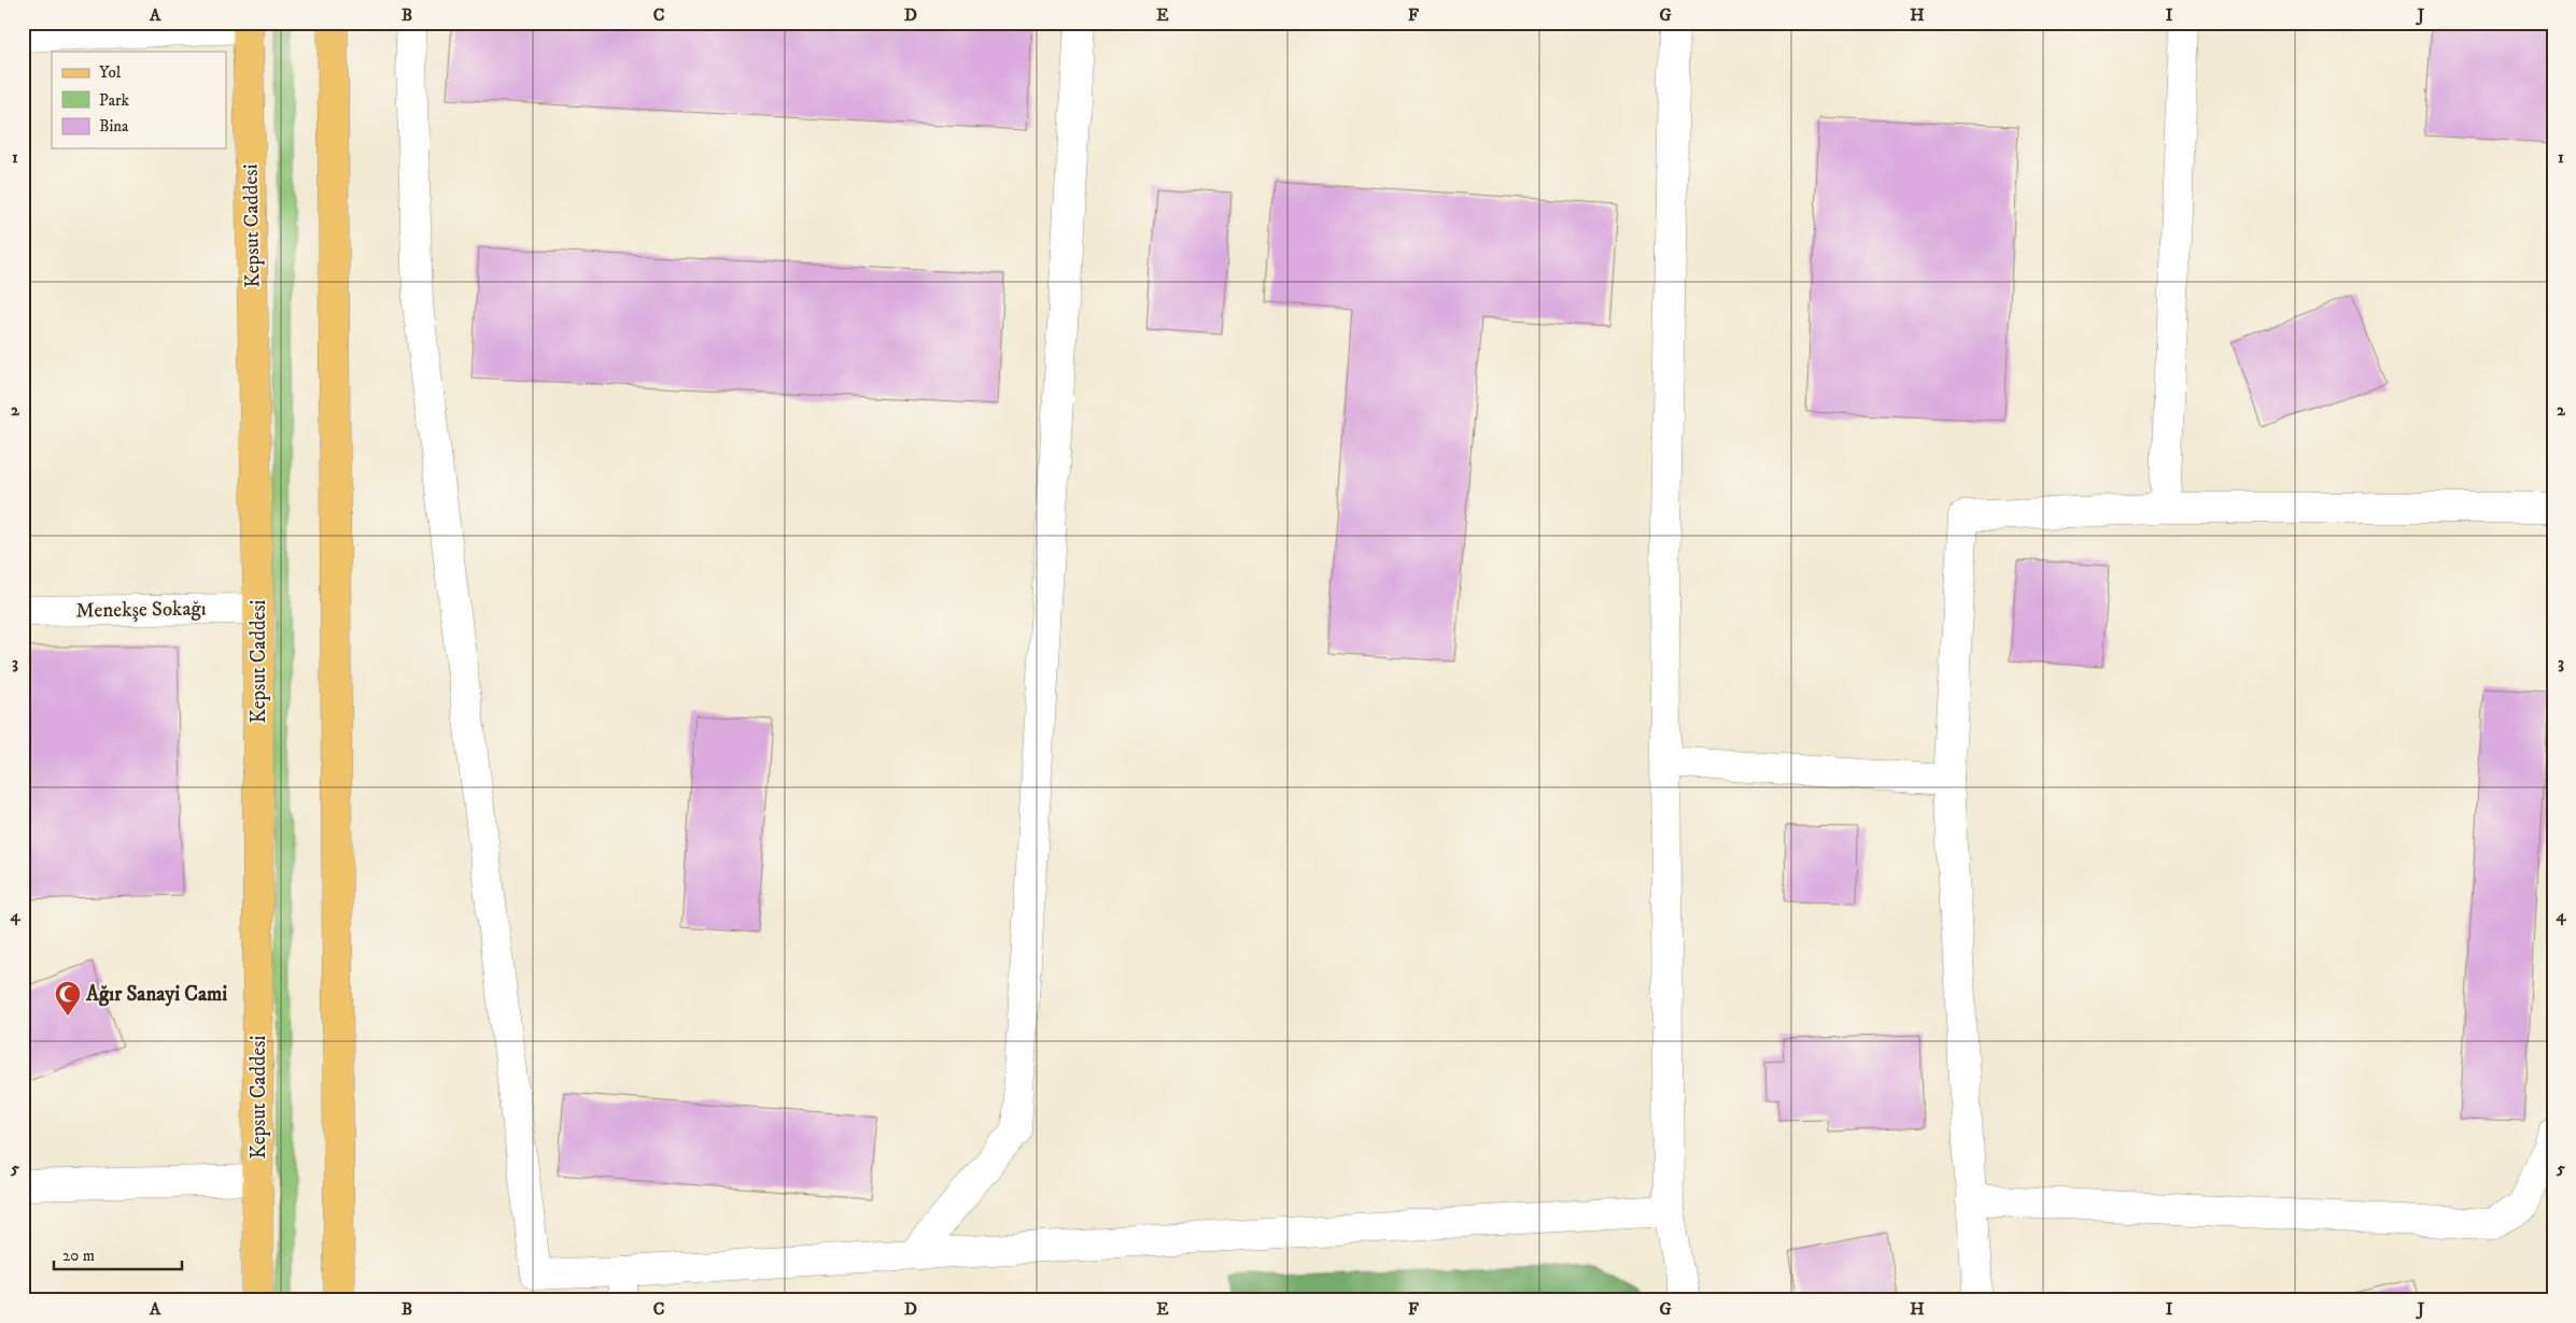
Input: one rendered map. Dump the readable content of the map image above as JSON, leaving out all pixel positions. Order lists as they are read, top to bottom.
{
  "streets": {
    "main road": ["Kepsut Caddesi"],
    "street": ["Menekşe Sokağı"]
  },
  "crossings": [
    ["Kepsut Caddesi", "Menekşe Sokağı"]
  ],
  "places": {
    "mosque": ["Ağır Sanayi Cami"]
  },
  "legend": ["Yol", "Park", "Bina"],
  "scale_bar": "20 m",
  "grid": {
    "columns": [
      "A",
      "B",
      "C",
      "D",
      "E",
      "F",
      "G",
      "H",
      "I",
      "J"
    ],
    "rows": [
      "1",
      "2",
      "3",
      "4",
      "5"
    ]
  }
}
